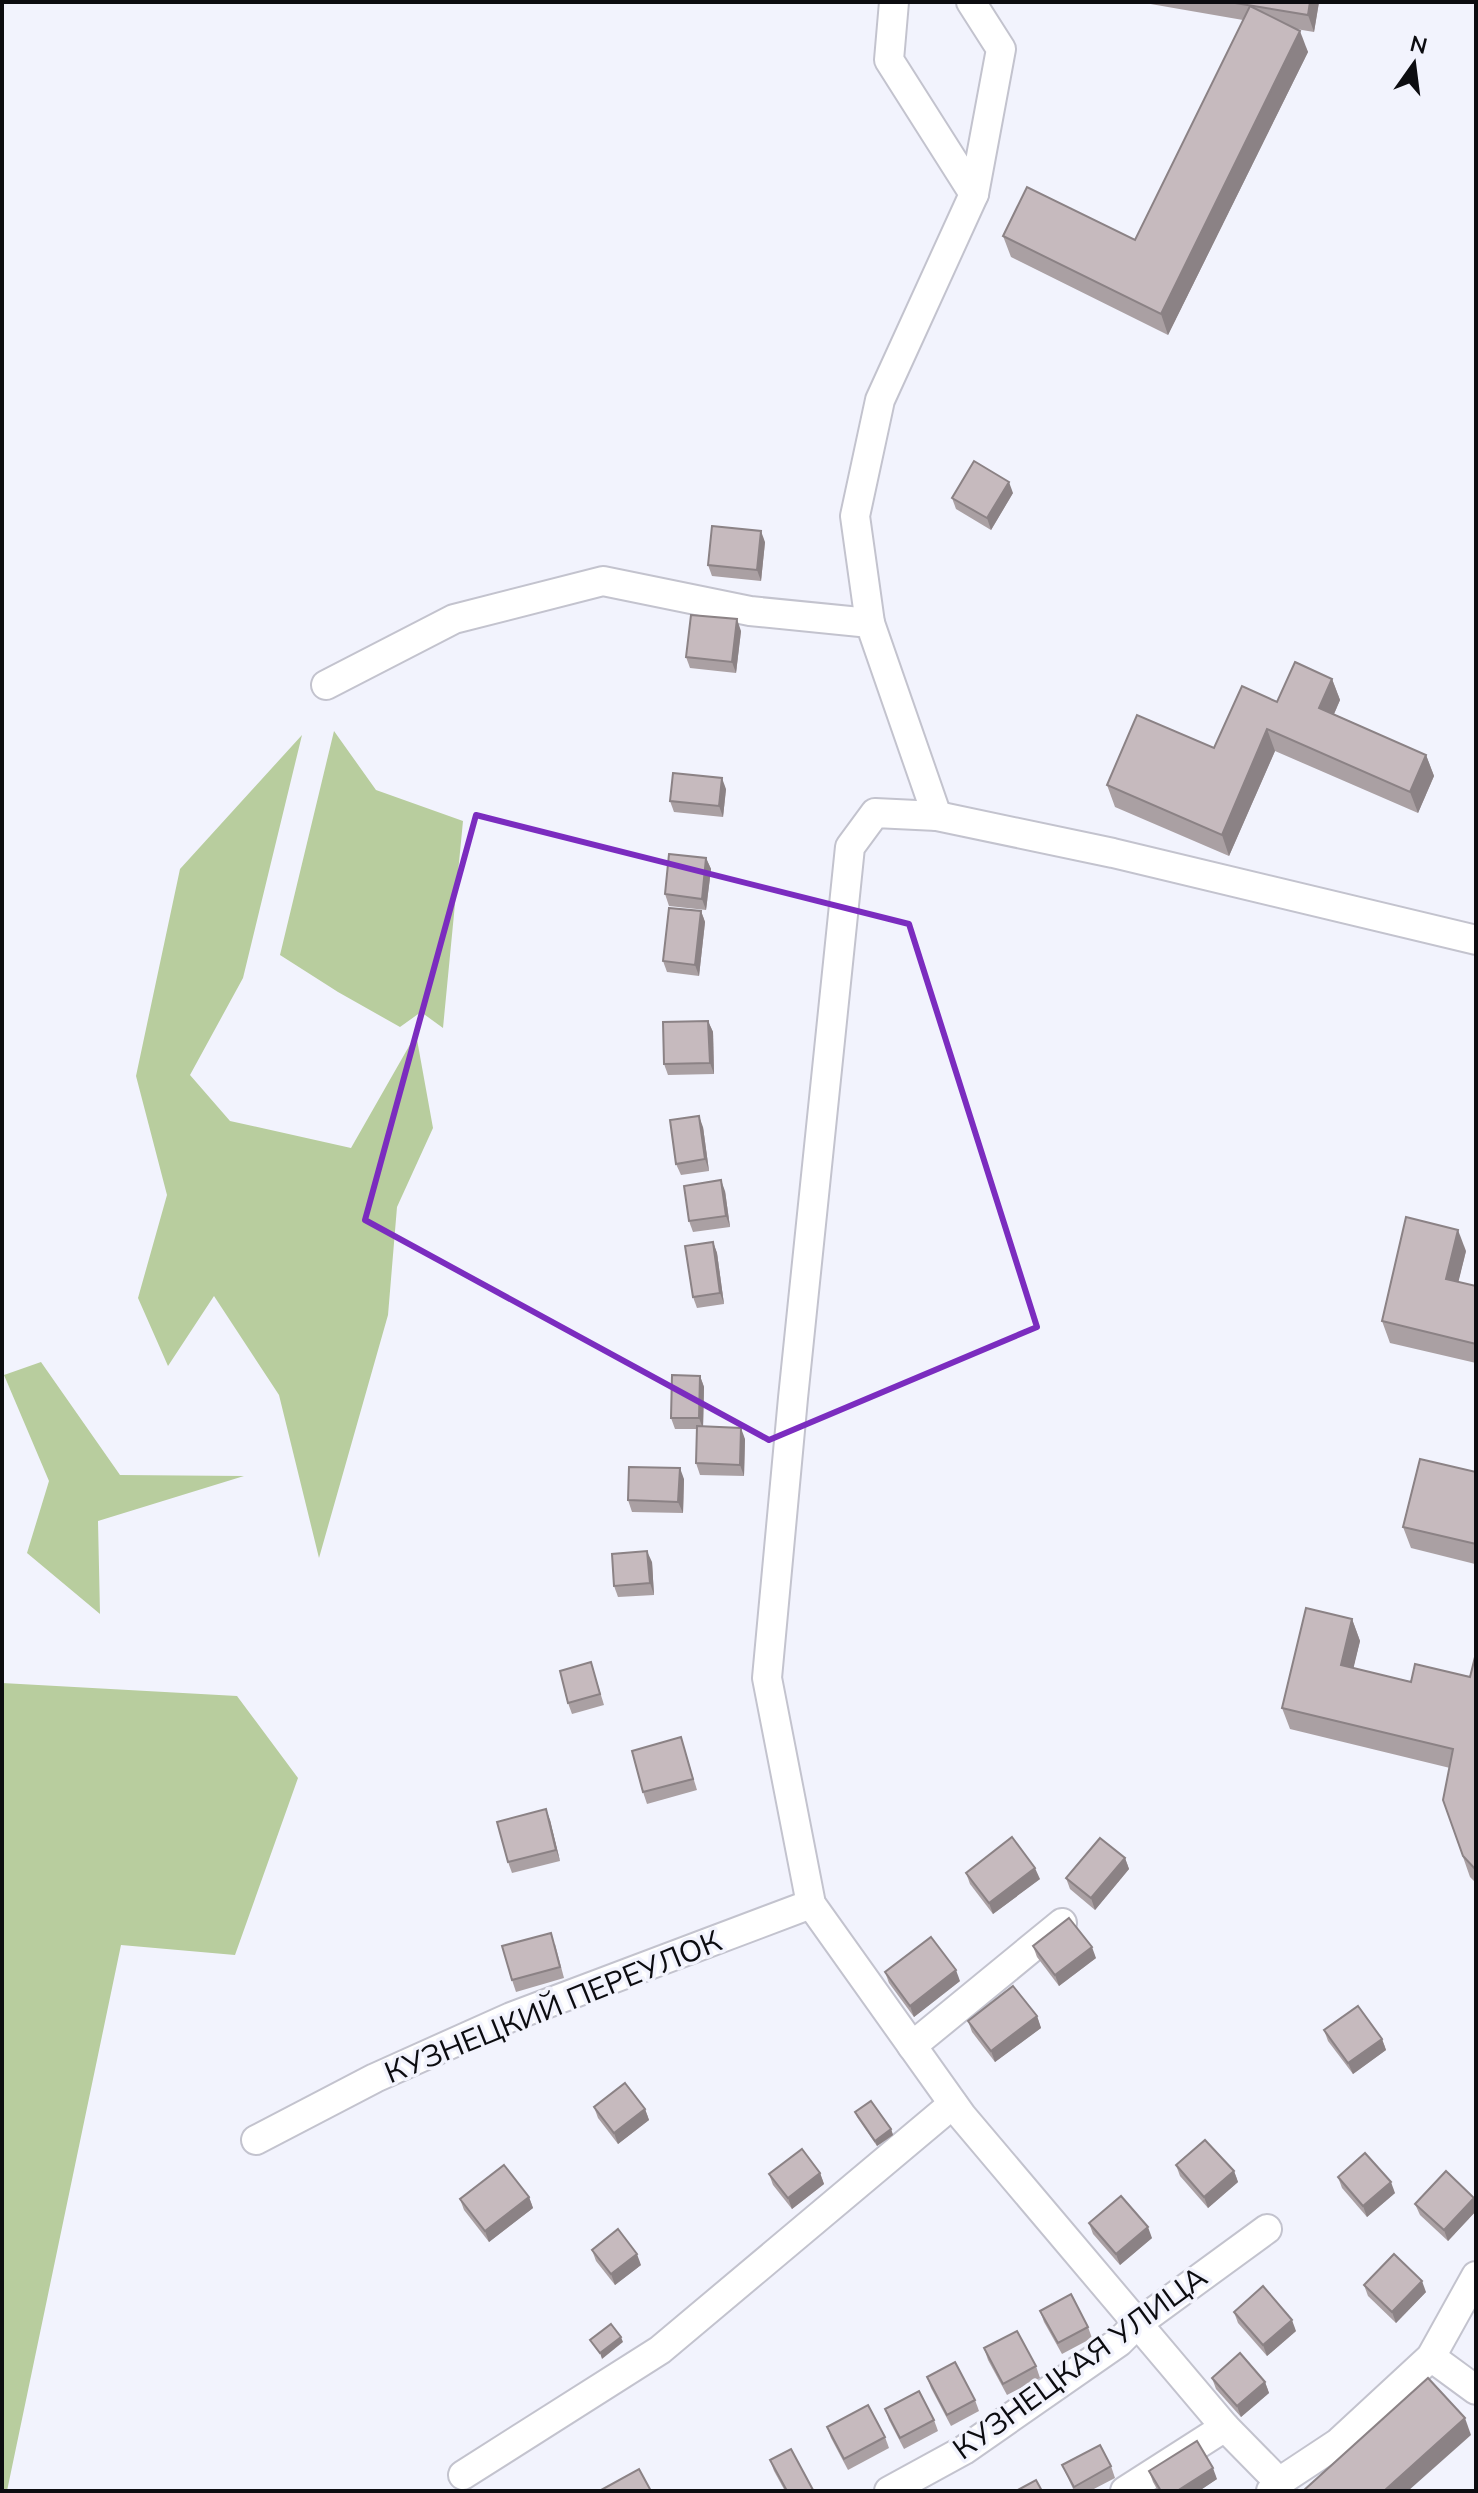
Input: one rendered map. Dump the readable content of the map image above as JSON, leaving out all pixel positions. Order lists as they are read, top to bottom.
{
  "streets": {
    "street": ["КУЗНЕЦКИЙ ПЕРЕУЛОК", "КУЗНЕЦКАЯ УЛИЦА"]
  },
  "north": "top"
}
